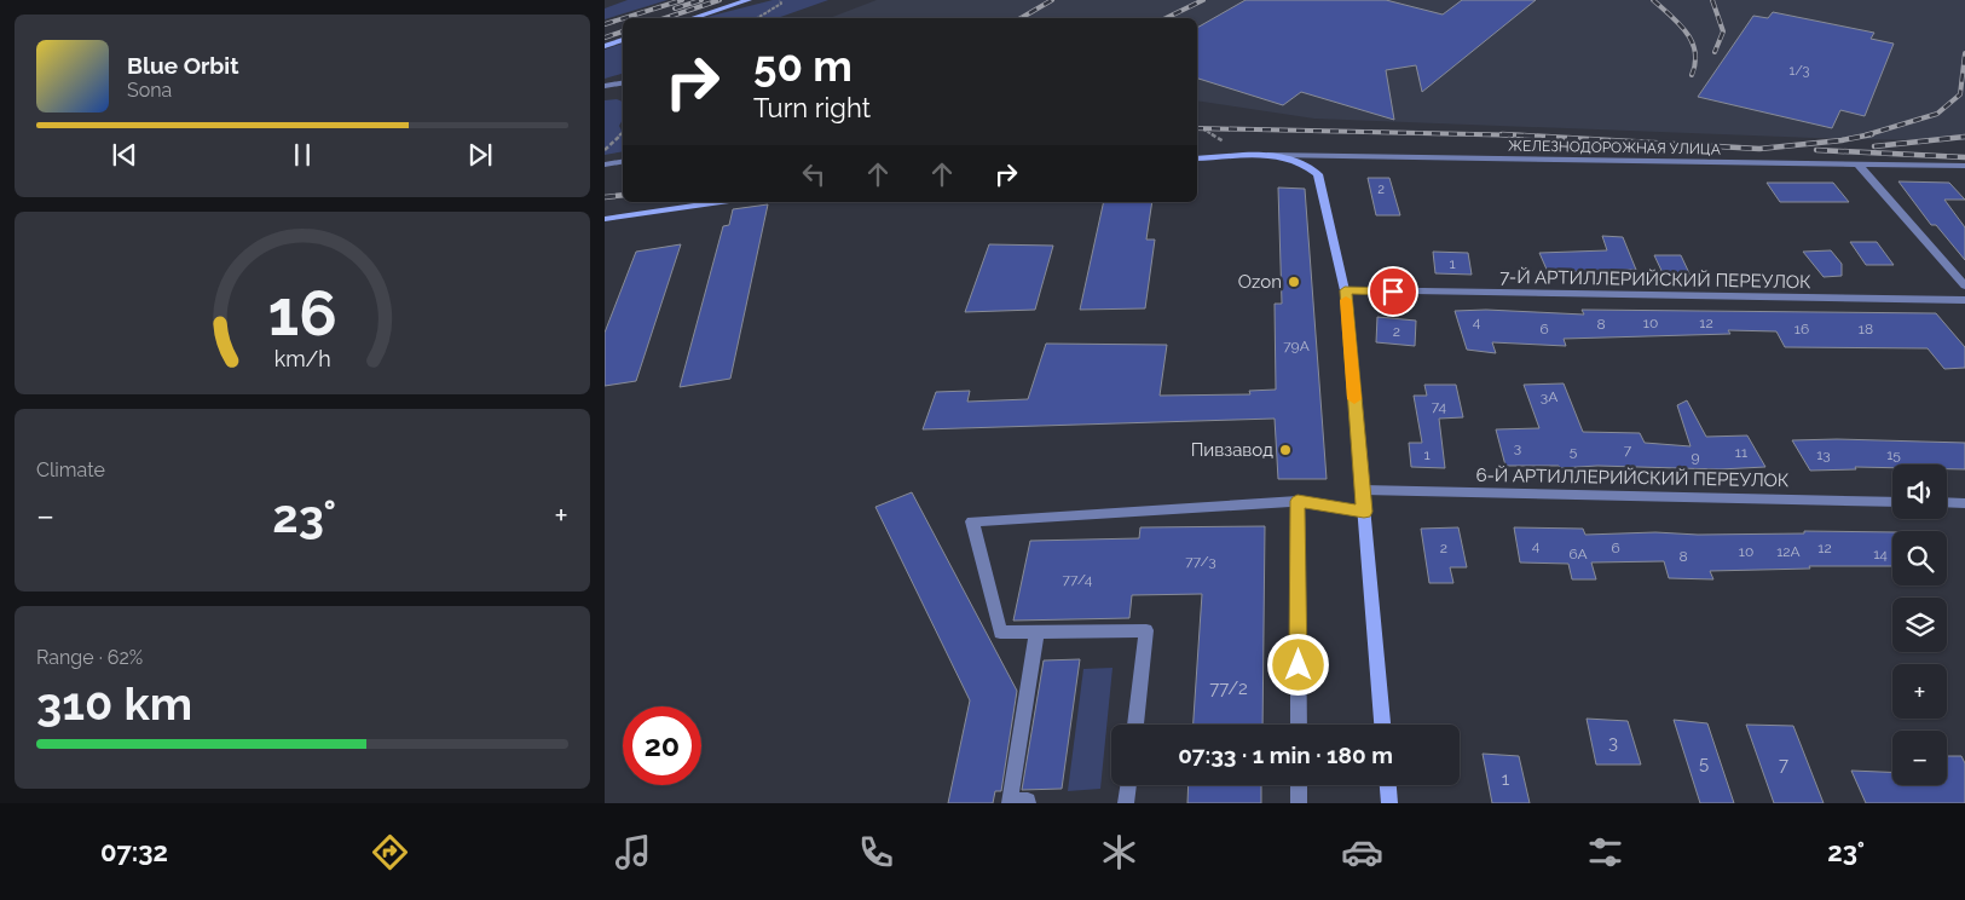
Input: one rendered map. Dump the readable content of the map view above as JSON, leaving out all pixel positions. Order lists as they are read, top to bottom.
{
  "streets": {
    "street": ["ЖЕЛЕЗНОДОРОЖНАЯ УЛИЦА", "7-Й АРТИЛЛЕРИЙСКИЙ ПЕРЕУЛОК", "6-Й АРТИЛЛЕРИЙСКИЙ ПЕРЕУЛОК"]
  },
  "crossings": [
    ["ЖЕЛЕЗНОДОРОЖНАЯ УЛИЦА", "7-Й АРТИЛЛЕРИЙСКИЙ ПЕРЕУЛОК"]
  ],
  "places": ["Ozon", "Пивзавод"],
  "house_numbers": [
    "1/3",
    "2",
    "1",
    "4",
    "10",
    "12",
    "8",
    "6",
    "16",
    "18",
    "2",
    "79А",
    "3А",
    "74",
    "3",
    "7",
    "5",
    "11",
    "1",
    "13",
    "15",
    "9",
    "4",
    "2",
    "6",
    "12",
    "10",
    "12А",
    "6А",
    "14",
    "8",
    "77/3",
    "77/4",
    "77/2",
    "3",
    "5",
    "7",
    "1"
  ],
  "page": {
    "turn": ["50 m", "Turn right"],
    "song": ["Blue Orbit", "Sona"],
    "tile": [
      "Climate",
      ["Range · 62%", "310 km"]
    ],
    "map_buttons": ["+", "−"],
    "heat": ["−", "23°", "+"],
    "limit": "20",
    "trip": "07:33 · 1 min · 180 m",
    "tabs": ["07:32", "23°"],
    "gauge": ["16", "km/h"]
  }
}
